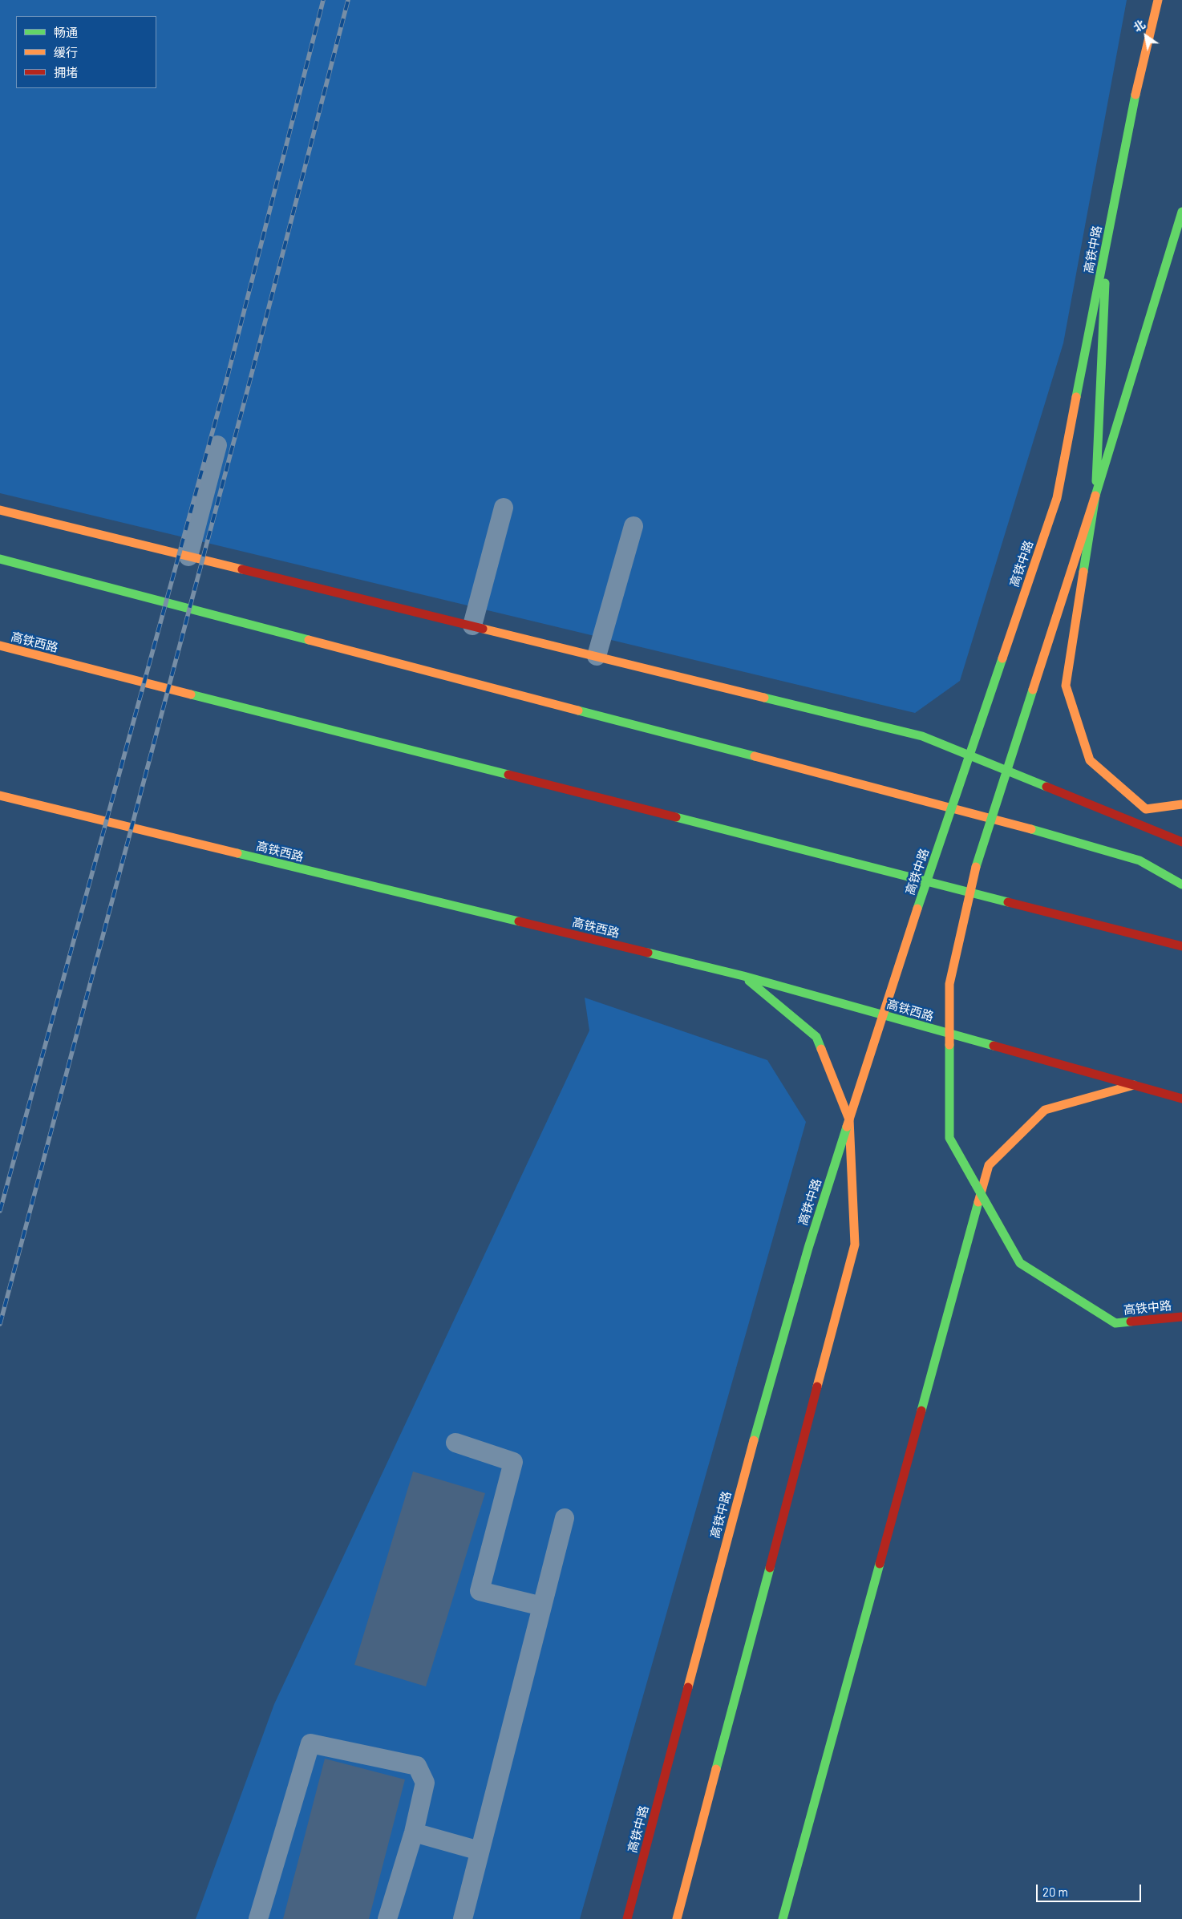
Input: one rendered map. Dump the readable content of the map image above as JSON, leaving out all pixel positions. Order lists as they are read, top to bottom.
{
  "streets": {
    "main road": ["高铁中路", "高铁西路"]
  },
  "legend": ["畅通", "缓行", "拥堵"],
  "scale_bar": "20 m",
  "north": "top left"
}
